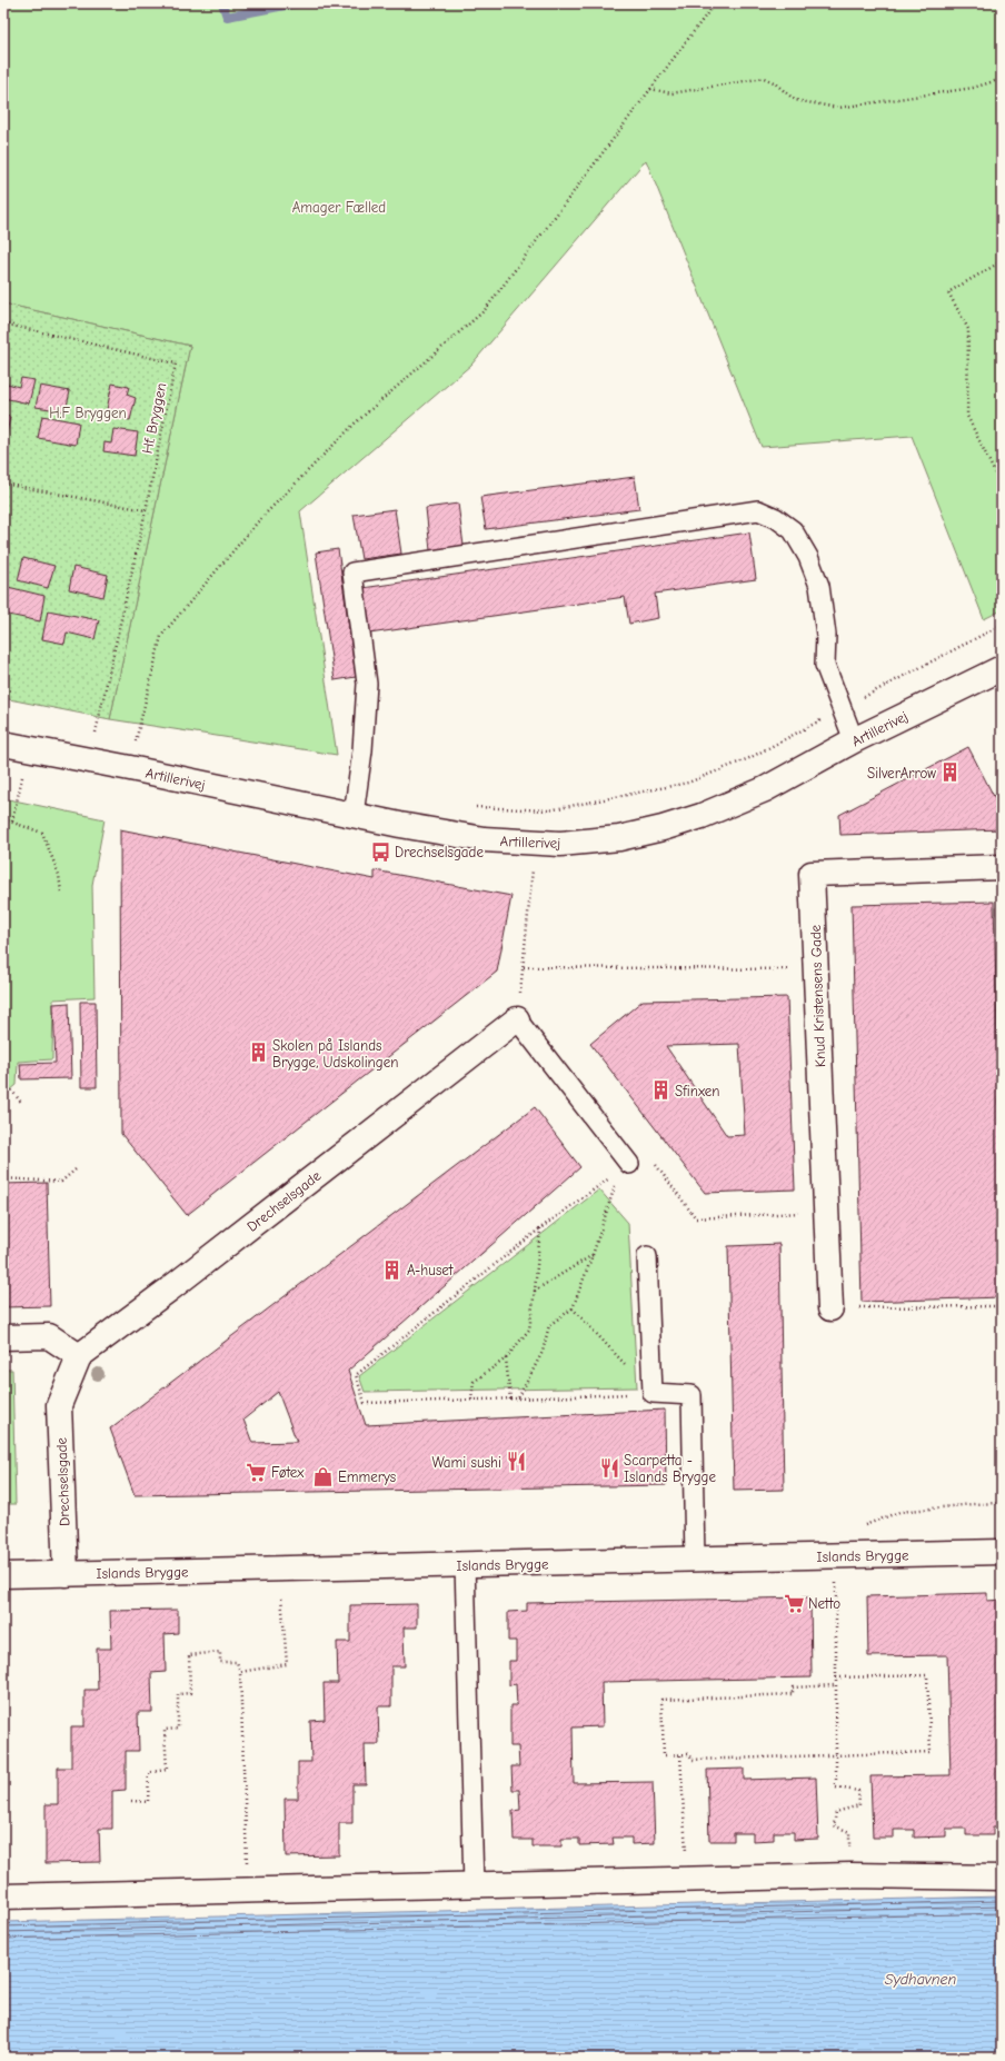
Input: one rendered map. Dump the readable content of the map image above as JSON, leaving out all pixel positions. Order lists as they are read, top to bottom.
{
  "streets": {
    "street": [
      "Artillerivej",
      "Knud Kristensens Gade",
      "Drechselsgade",
      "Islands Brygge"
    ],
    "path": ["Hf. Bryggen"]
  },
  "crossings": [
    ["Drechselsgade", "Islands Brygge"]
  ],
  "water": ["Sydhavnen"],
  "parks": ["Amager Fælled", "H.F Bryggen"],
  "places": {
    "building": [
      "SilverArrow",
      "Skolen på Islands Brygge, Udskolingen",
      "Sfinxen",
      "A-huset"
    ],
    "bus stop": ["Drechselsgade"],
    "restaurant": ["Wami sushi", "Scarpetta - Islands Brygge"],
    "supermarket": ["Føtex", "Netto"],
    "shop": ["Emmerys"]
  }
}
